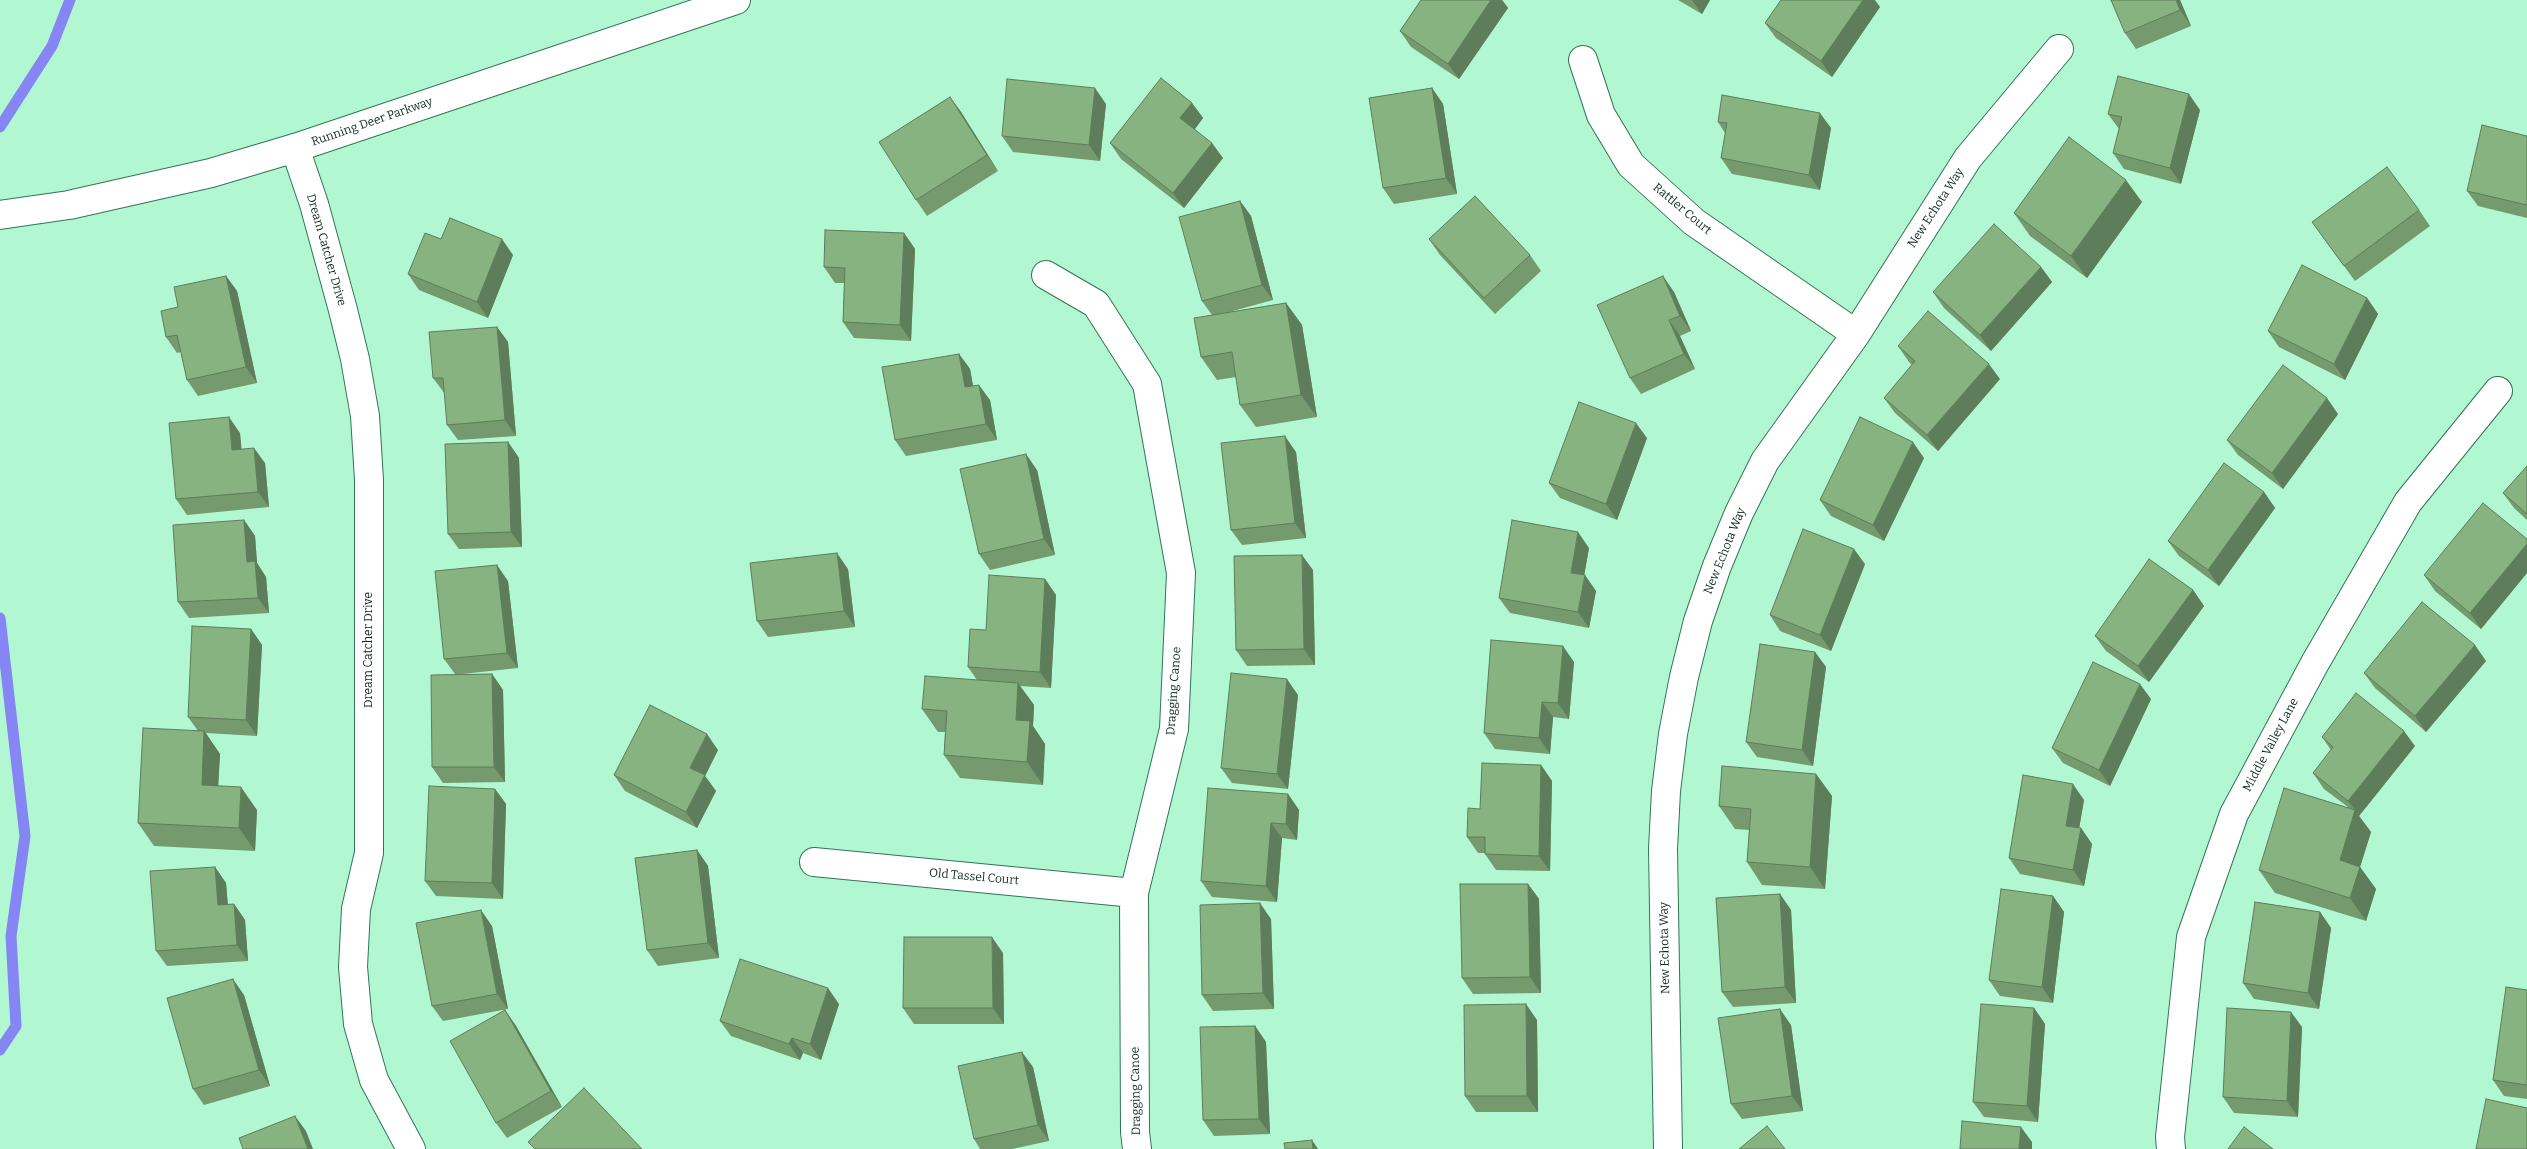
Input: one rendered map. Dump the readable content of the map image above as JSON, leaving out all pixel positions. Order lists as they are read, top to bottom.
{
  "streets": {
    "street": [
      "Running Deer Parkway",
      "New Echota Way",
      "Rattler Court",
      "Dream Catcher Drive",
      "Dragging Canoe",
      "Middle Valley Lane",
      "Old Tassel Court"
    ]
  },
  "crossings": [
    ["Running Deer Parkway", "Dream Catcher Drive"],
    ["New Echota Way", "Rattler Court"],
    ["Dragging Canoe", "Old Tassel Court"]
  ]
}
